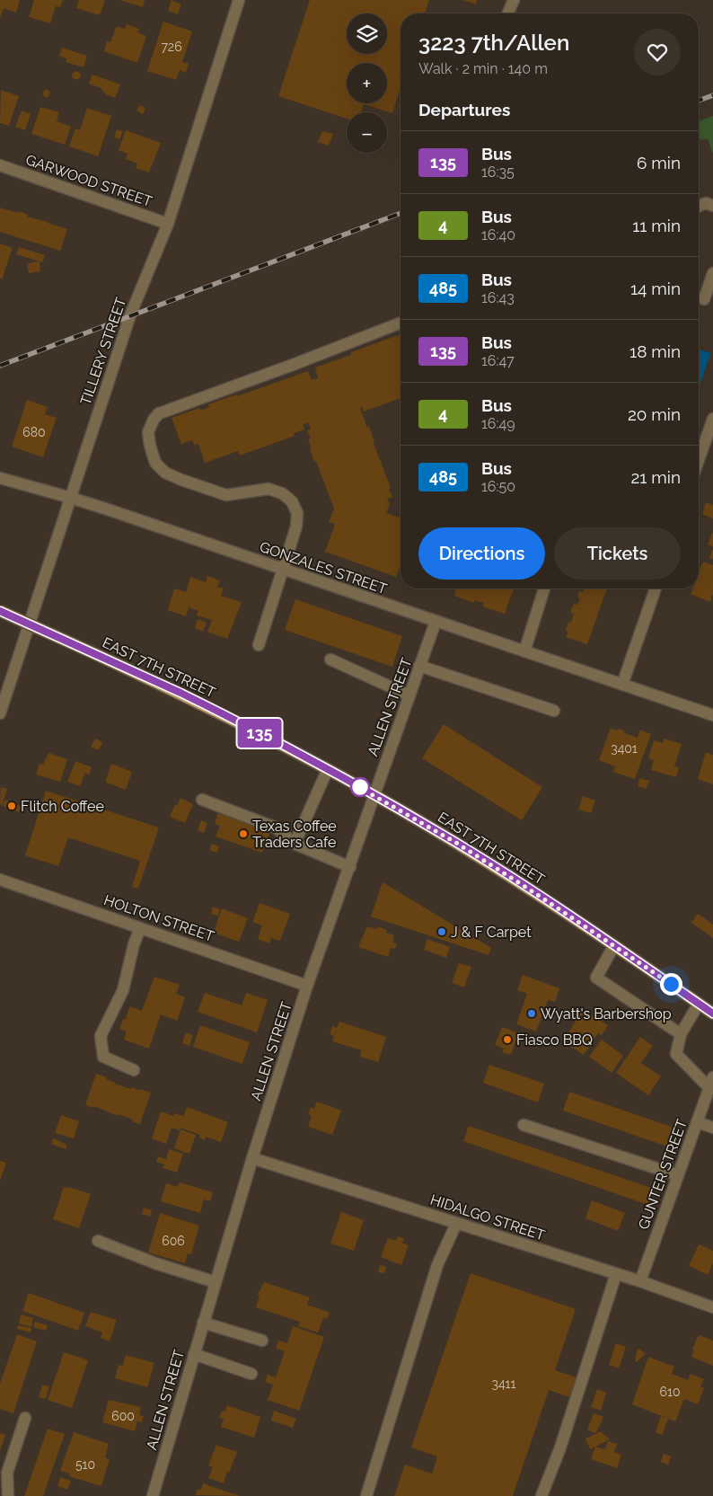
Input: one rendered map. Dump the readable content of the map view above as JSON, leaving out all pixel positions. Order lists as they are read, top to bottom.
{
  "streets": {
    "main road": ["EAST 7TH STREET"],
    "street": [
      "GARWOOD STREET",
      "TILLERY STREET",
      "GONZALES STREET",
      "ALLEN STREET",
      "HOLTON STREET",
      "GUNTER STREET",
      "HIDALGO STREET"
    ]
  },
  "crossings": [
    ["GARWOOD STREET", "TILLERY STREET"],
    ["TILLERY STREET", "GONZALES STREET"],
    ["GONZALES STREET", "ALLEN STREET"],
    ["EAST 7TH STREET", "ALLEN STREET"],
    ["ALLEN STREET", "HOLTON STREET"],
    ["ALLEN STREET", "HIDALGO STREET"],
    ["GUNTER STREET", "HIDALGO STREET"]
  ],
  "places": [
    "Flitch Coffee",
    "Texas Coffee Traders Cafe",
    "J & F Carpet",
    "Wyatt's Barbershop",
    "Fiasco BBQ"
  ],
  "lines": ["bus line 135"],
  "house_numbers": [
    "726",
    "680",
    "3401",
    "606",
    "3411",
    "610",
    "600",
    "510"
  ],
  "page": {
    "on_map": "135",
    "map_buttons": ["+", "−"],
    "heading": [
      ["3223 7th/Allen", "Walk · 2 min · 140 m"],
      "Departures"
    ],
    "list": [
      {
        "mark": "135",
        "name": "Bus",
        "note": "16:35",
        "value": "6 min"
      },
      {
        "mark": "4",
        "name": "Bus",
        "note": "16:40",
        "value": "11 min"
      },
      {
        "mark": "485",
        "name": "Bus",
        "note": "16:43",
        "value": "14 min"
      },
      {
        "mark": "135",
        "name": "Bus",
        "note": "16:47",
        "value": "18 min"
      },
      {
        "mark": "4",
        "name": "Bus",
        "note": "16:49",
        "value": "20 min"
      },
      {
        "mark": "485",
        "name": "Bus",
        "note": "16:50",
        "value": "21 min"
      }
    ],
    "buttons": ["Directions", "Tickets"]
  }
}
